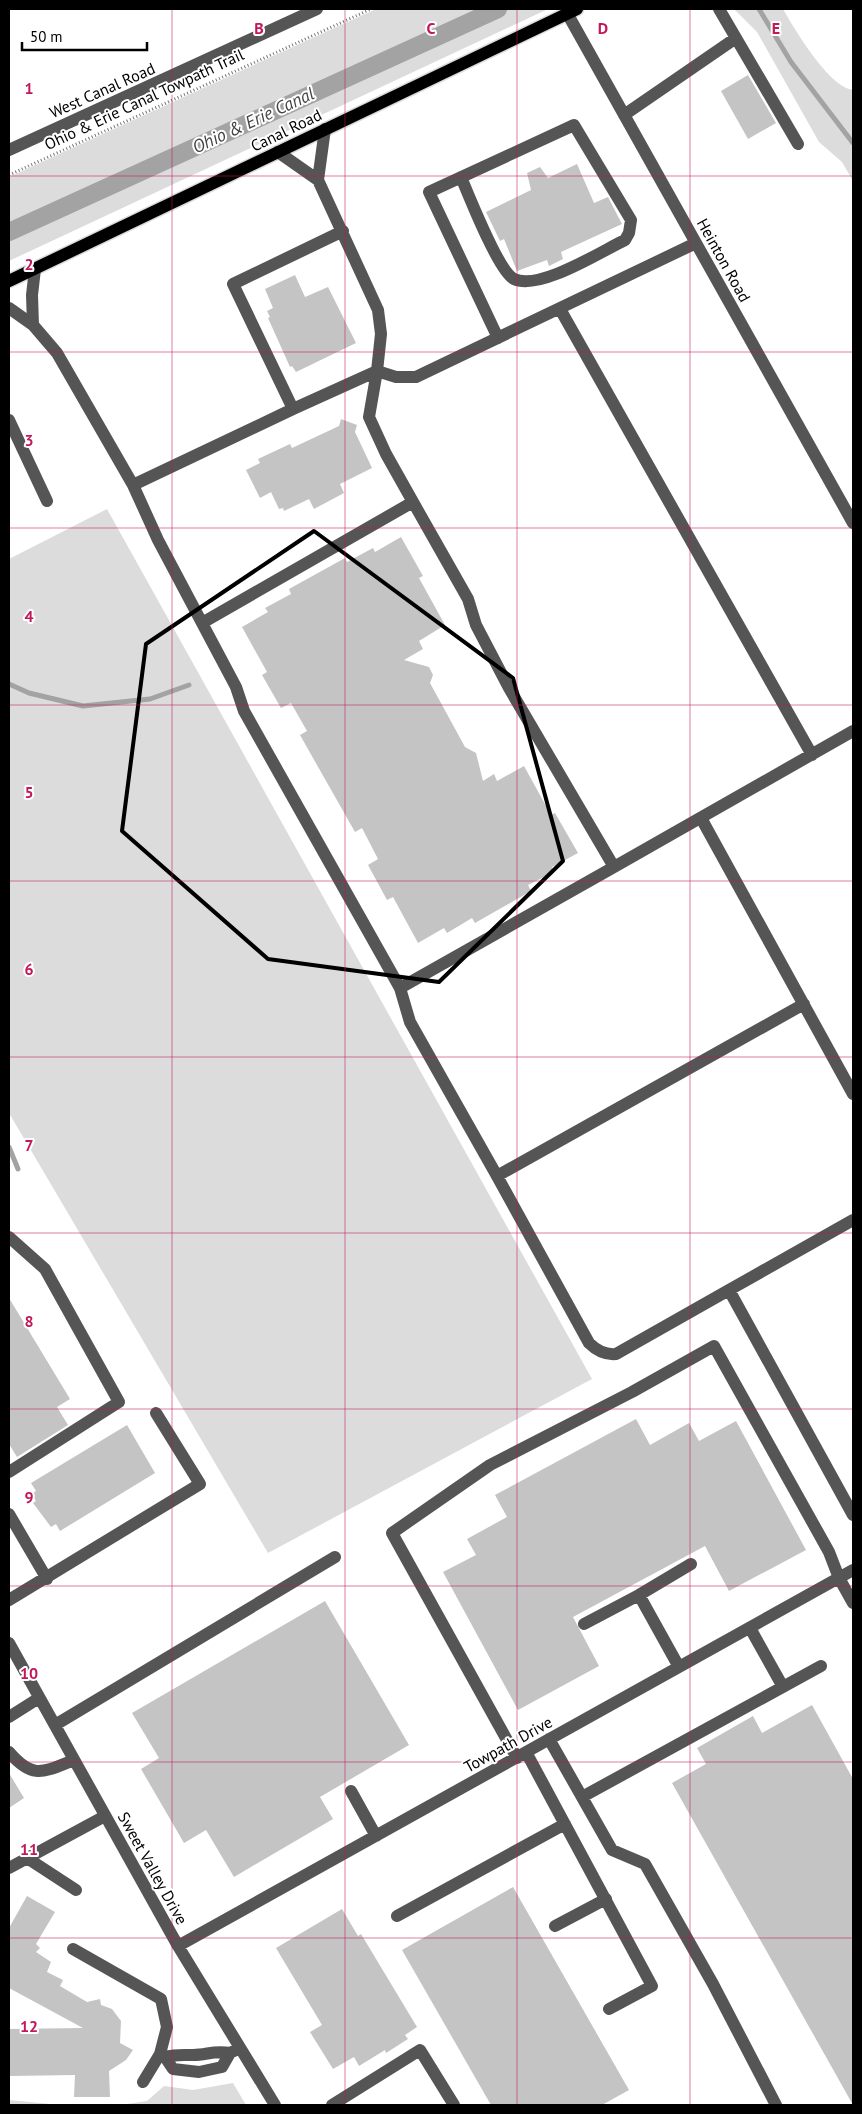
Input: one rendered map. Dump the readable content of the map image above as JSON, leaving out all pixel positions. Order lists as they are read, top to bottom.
{
  "streets": {
    "main road": ["Canal Road"],
    "street": [
      "West Canal Road",
      "Heinton Road",
      "Towpath Drive",
      "Sweet Valley Drive"
    ],
    "path": ["Ohio & Erie Canal Towpath Trail"]
  },
  "crossings": [
    ["Canal Road", "Heinton Road"],
    ["Towpath Drive", "Sweet Valley Drive"]
  ],
  "water": ["Ohio & Erie Canal"],
  "scale_bar": "50 m",
  "grid": {
    "columns": [
      "B",
      "C",
      "D",
      "E"
    ],
    "rows": [
      "1",
      "2",
      "3",
      "4",
      "5",
      "6",
      "7",
      "8",
      "9",
      "10",
      "11",
      "12"
    ]
  }
}
